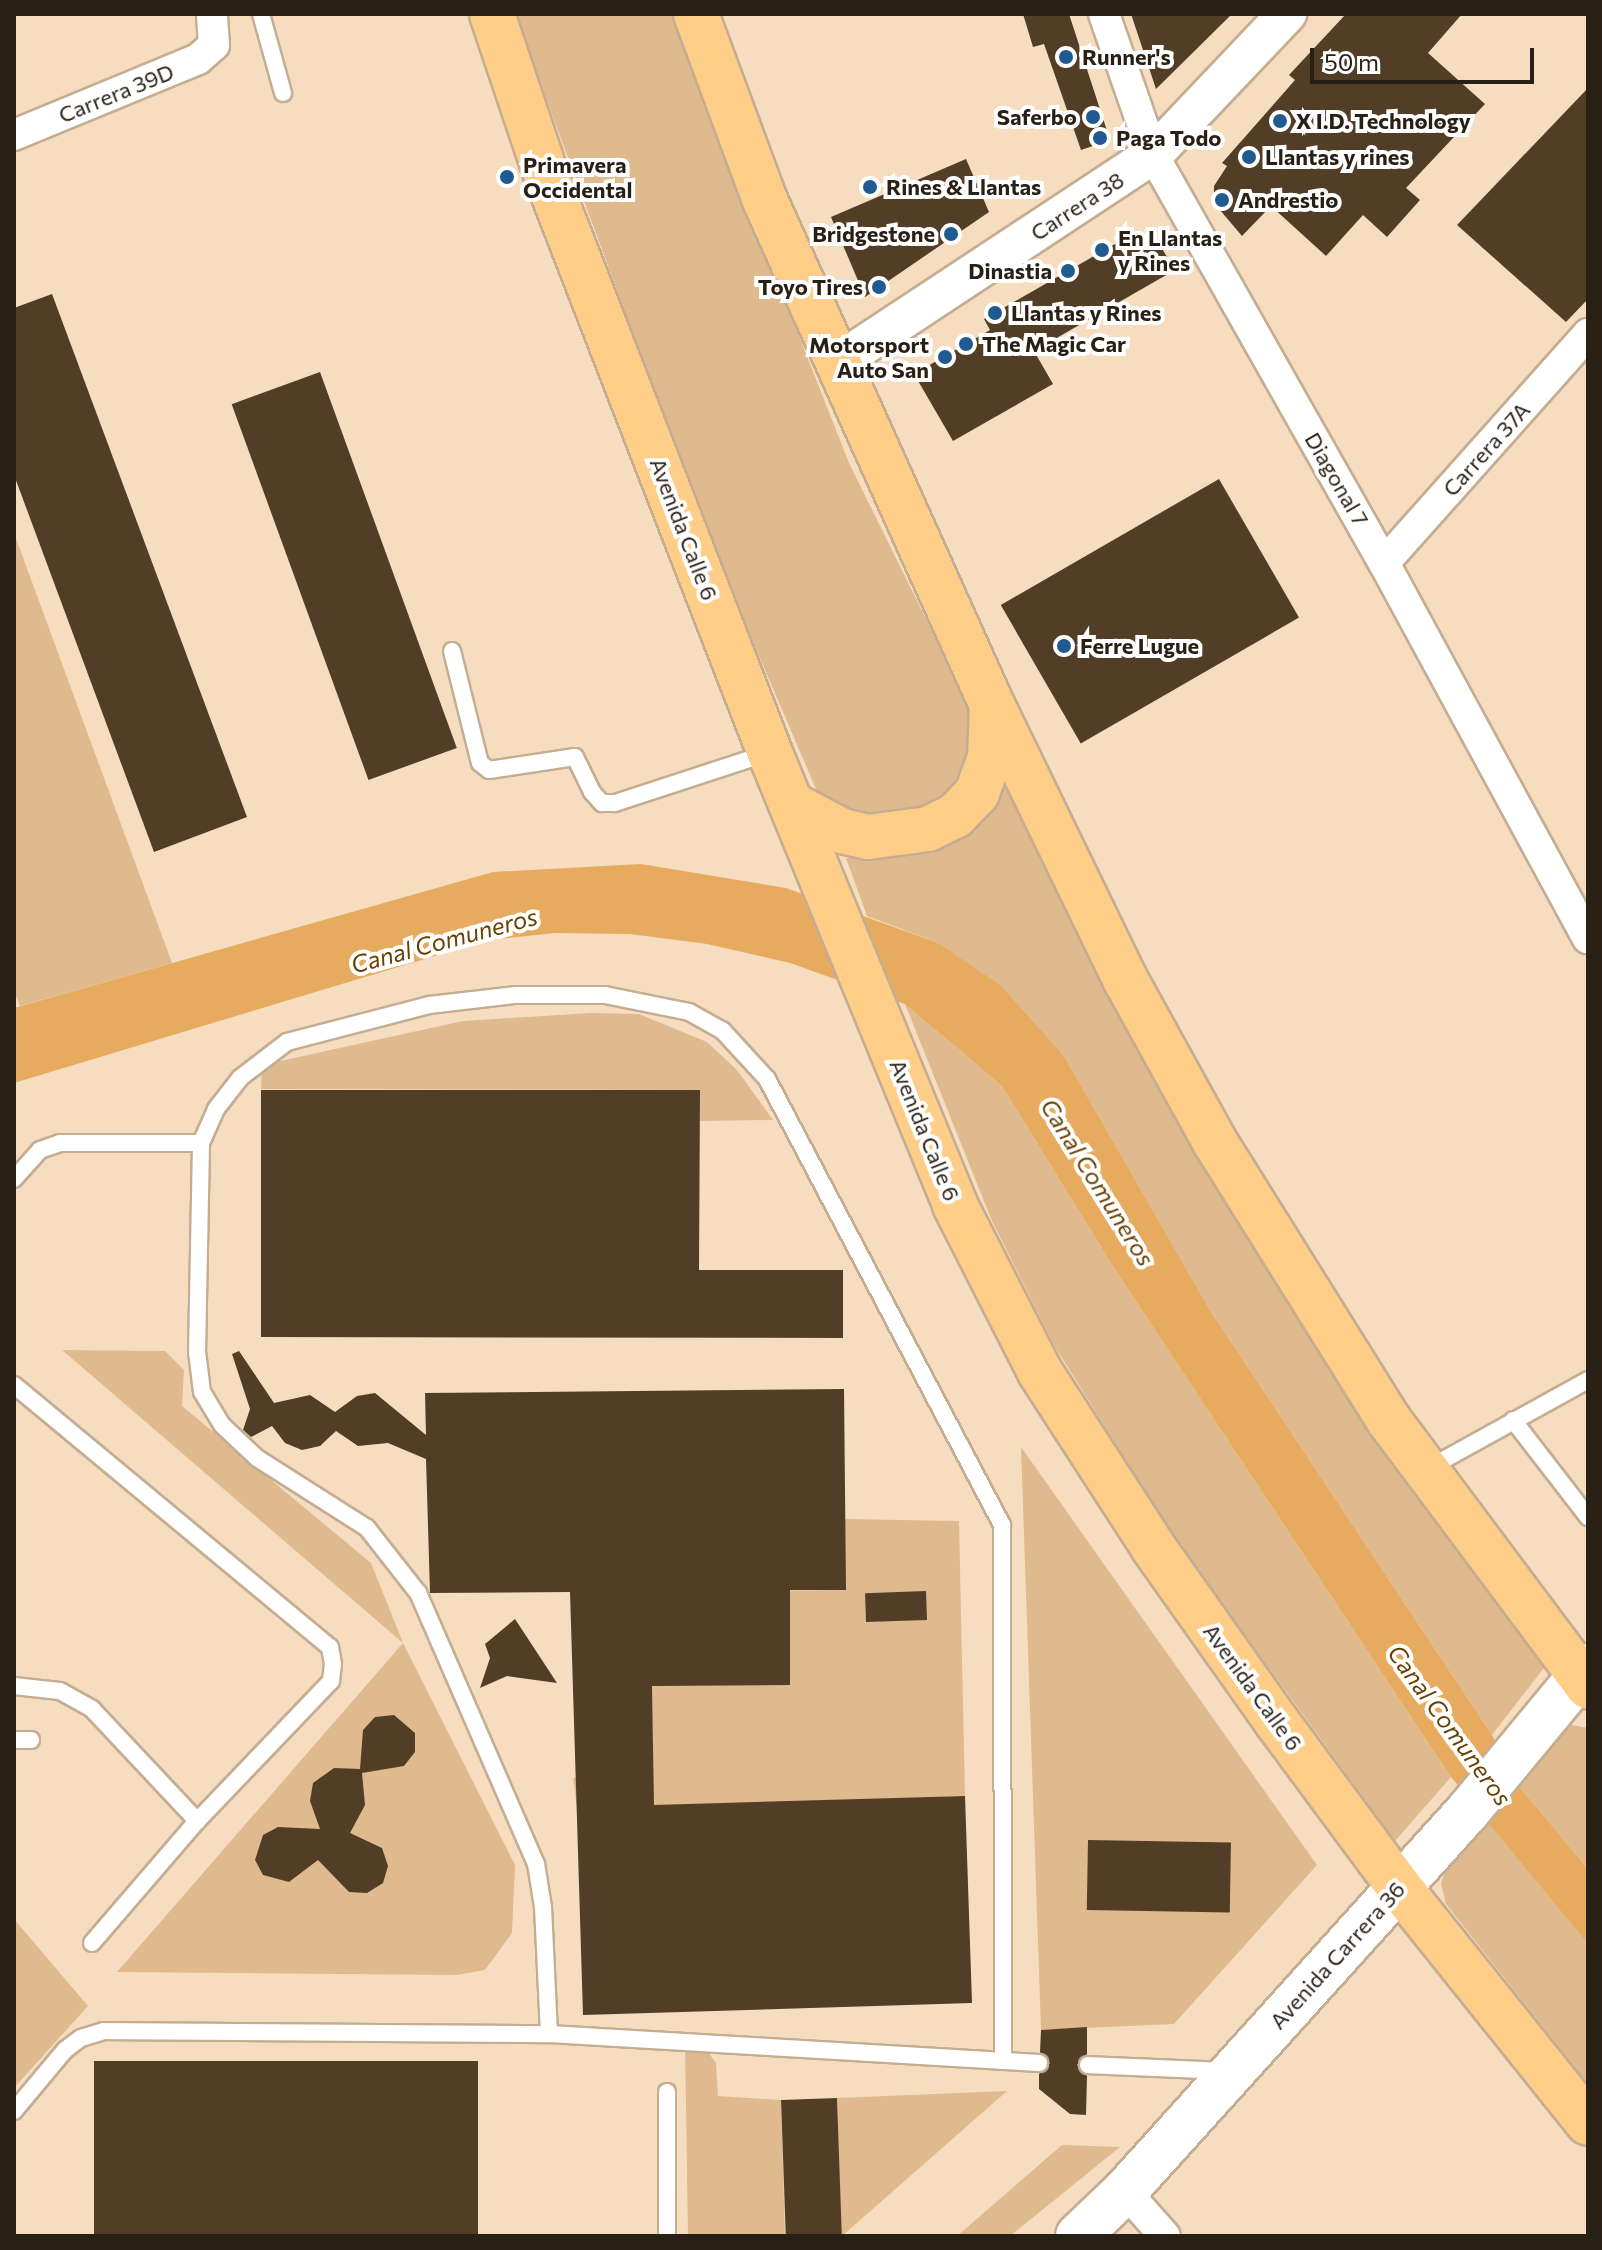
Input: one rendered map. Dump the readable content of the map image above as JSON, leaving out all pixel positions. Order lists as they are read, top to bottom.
{
  "streets": {
    "main road": ["Avenida Calle 6", "Avenida Carrera 36"],
    "street": [
      "Carrera 39D",
      "Carrera 38",
      "Carrera 37A",
      "Diagonal 7"
    ]
  },
  "crossings": [
    ["Carrera 38", "Diagonal 7"],
    ["Carrera 37A", "Diagonal 7"],
    ["Avenida Calle 6", "Avenida Carrera 36"]
  ],
  "water": ["Canal Comuneros"],
  "places": [
    "Runner's",
    "Saferbo",
    "X I.D. Technology",
    "Paga Todo",
    "Llantas y rines",
    "Primavera Occidental",
    "Rines & Llantas",
    "Andrestio",
    "Bridgestone",
    "En Llantas y Rines",
    "Dinastia",
    "Toyo Tires",
    "Llantas y Rines",
    "The Magic Car",
    "Motorsport Auto San",
    "Ferre Lugue"
  ],
  "scale_bar": "50 m"
}
